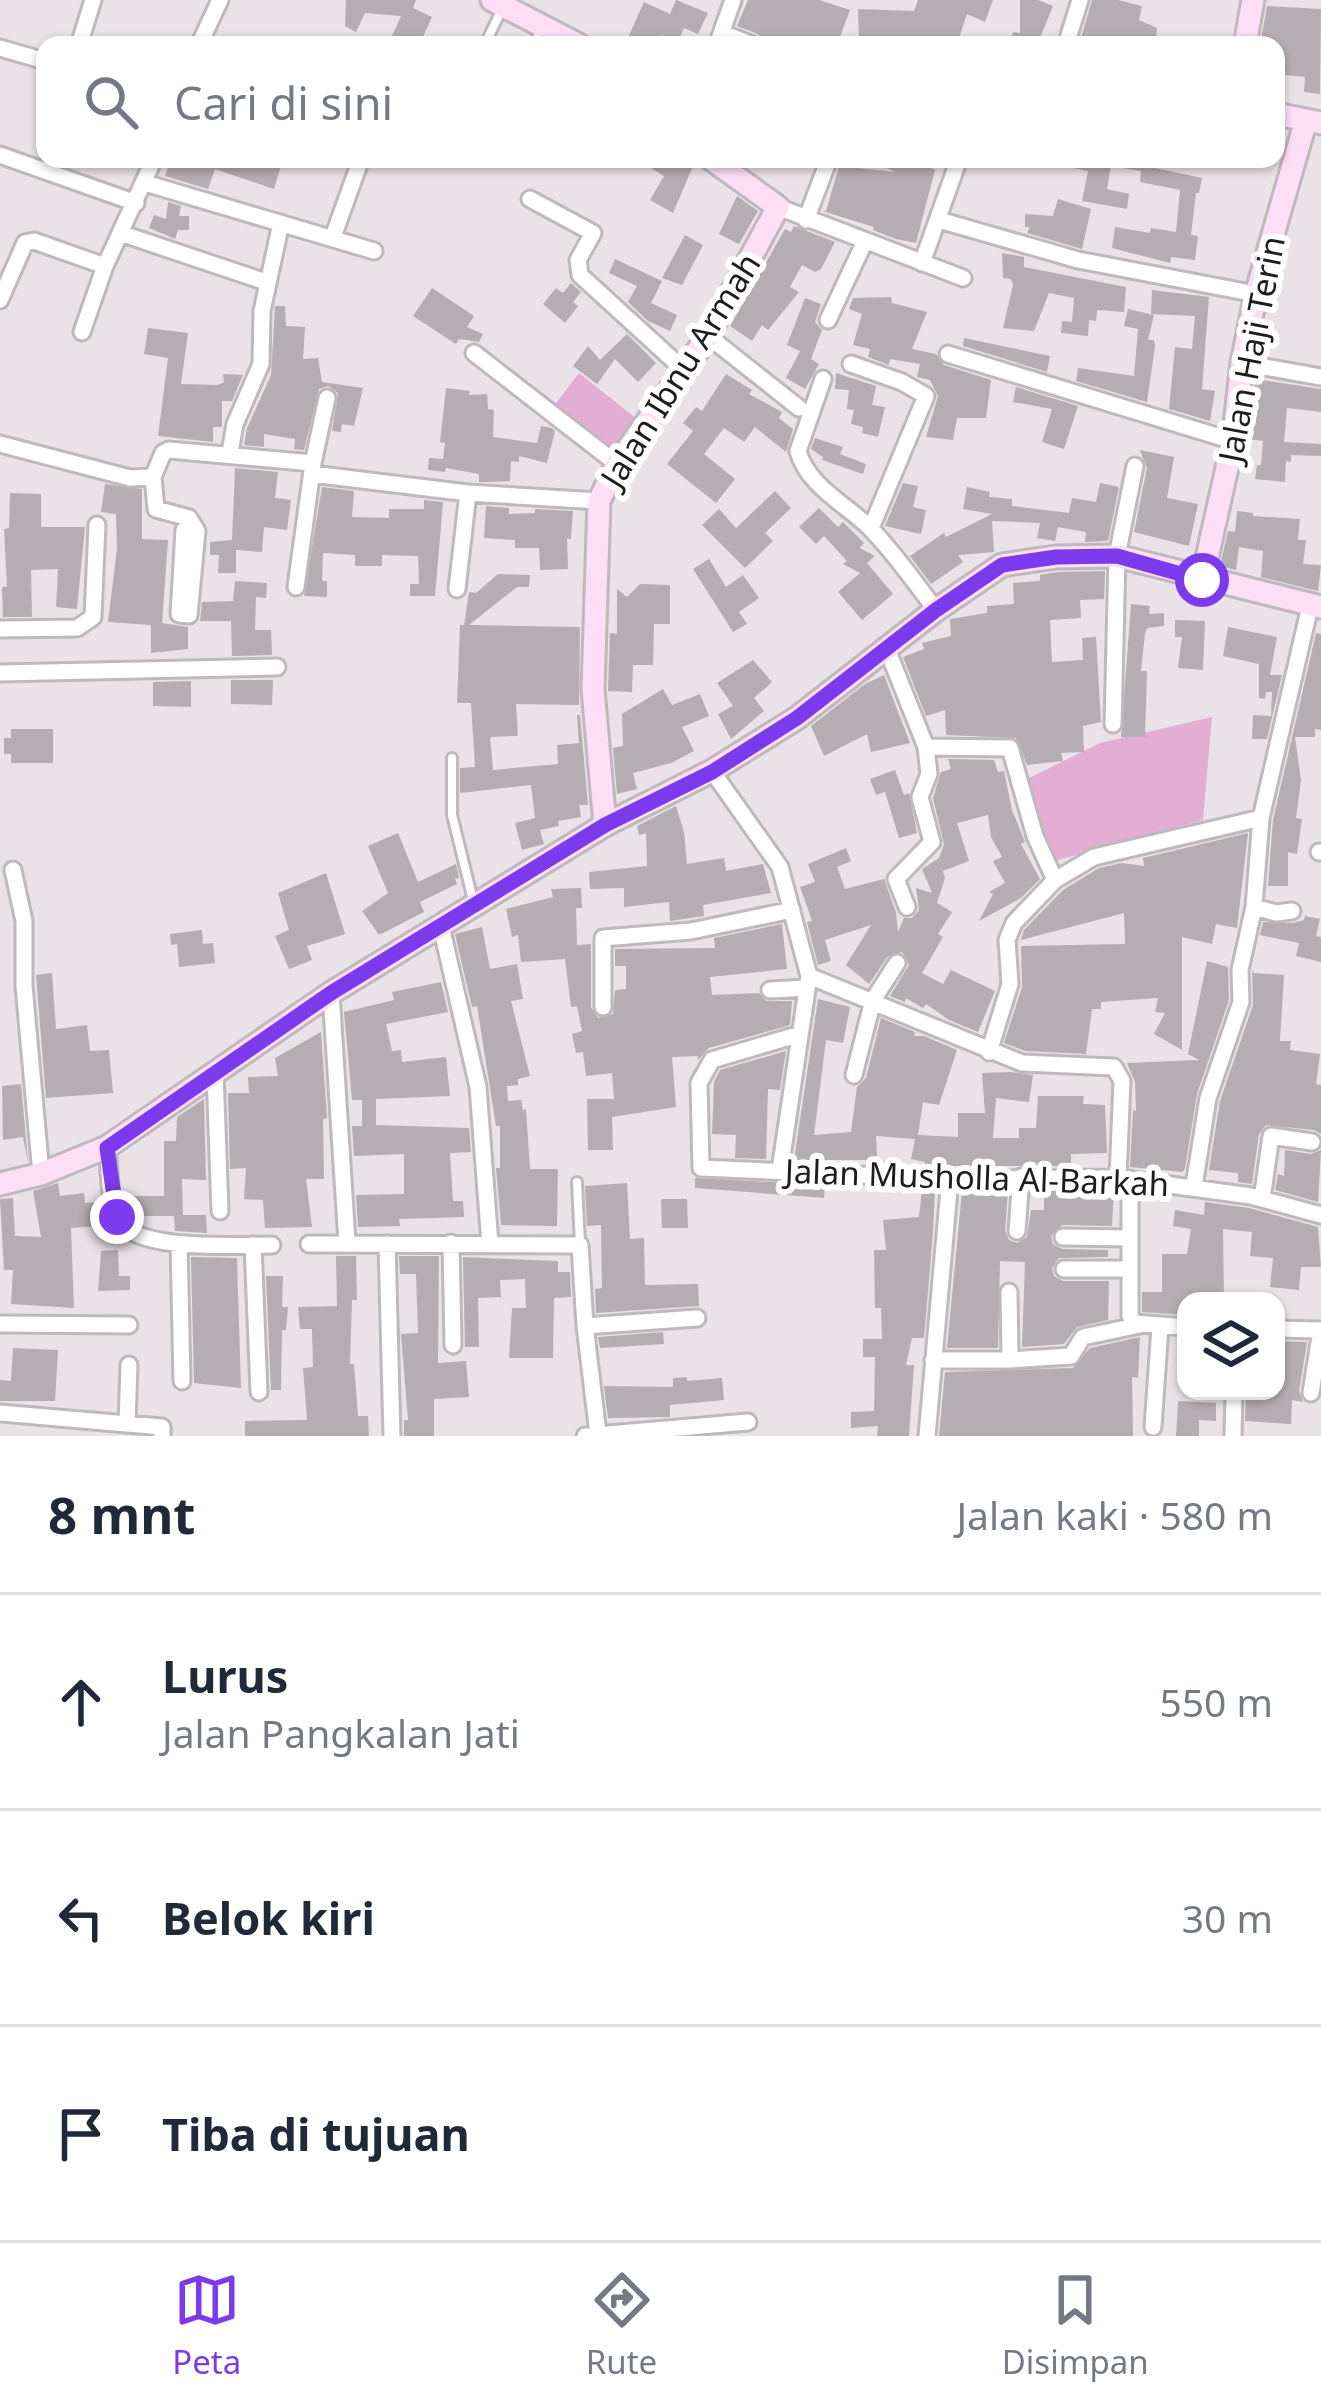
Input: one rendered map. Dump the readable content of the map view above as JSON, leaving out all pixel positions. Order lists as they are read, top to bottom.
{
  "streets": {
    "main road": ["Jalan Haji Terin", "Jalan Ibnu Armah"],
    "street": ["Jalan Musholla Al-Barkah"]
  },
  "page": {
    "search": "Cari di sini",
    "heading": ["8 mnt", "Jalan kaki · 580 m"],
    "list": [
      ["Lurus", "Jalan Pangkalan Jati", "550 m"],
      ["Belok kiri", "30 m"],
      "Tiba di tujuan"
    ],
    "nav": ["Peta", "Rute", "Disimpan"]
  }
}
